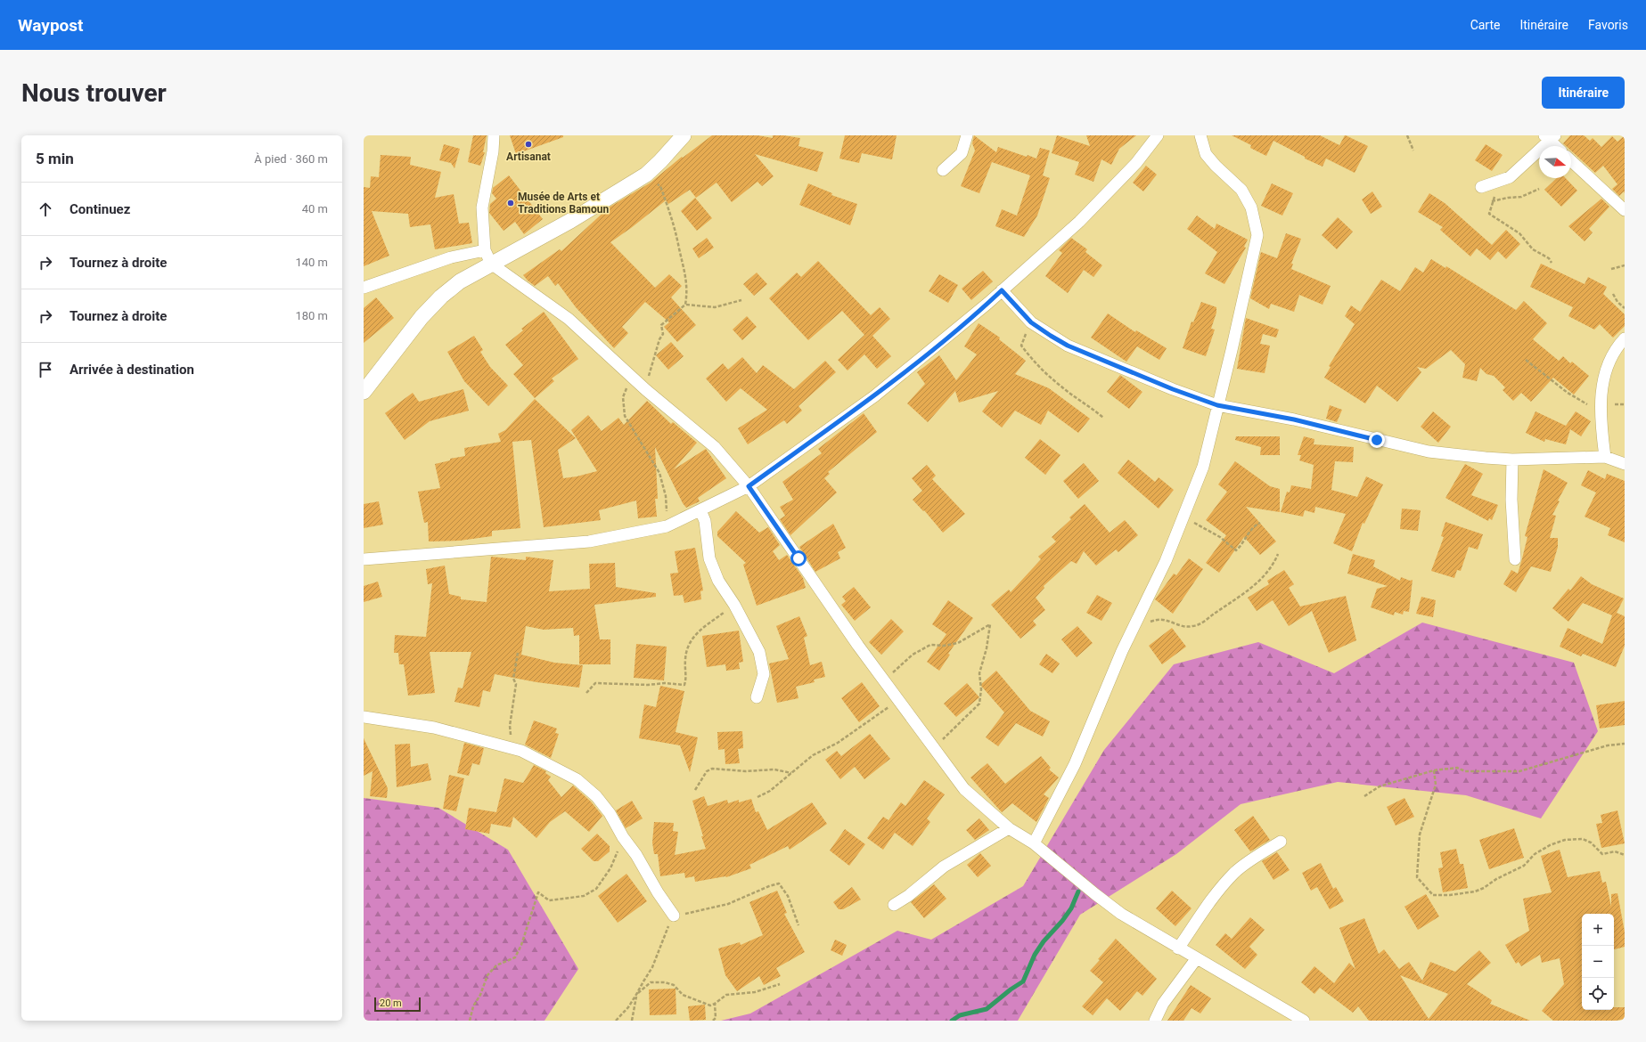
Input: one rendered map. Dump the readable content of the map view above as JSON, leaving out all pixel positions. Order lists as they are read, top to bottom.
{
  "places": ["Artisanat", "Musée de Arts et Traditions Bamoun"],
  "scale_bar": "20 m",
  "north": "right",
  "page": {
    "header": "Waypost",
    "nav": ["Carte", "Itinéraire", "Favoris"],
    "buttons": "Itinéraire",
    "title": "Nous trouver",
    "heading": ["5 min", "À pied · 360 m"],
    "list": [
      ["Continuez", "40 m"],
      ["Tournez à droite", "140 m"],
      ["Tournez à droite", "180 m"],
      "Arrivée à destination"
    ],
    "map_buttons": ["+", "−"],
    "scale": "20 m"
  }
}
